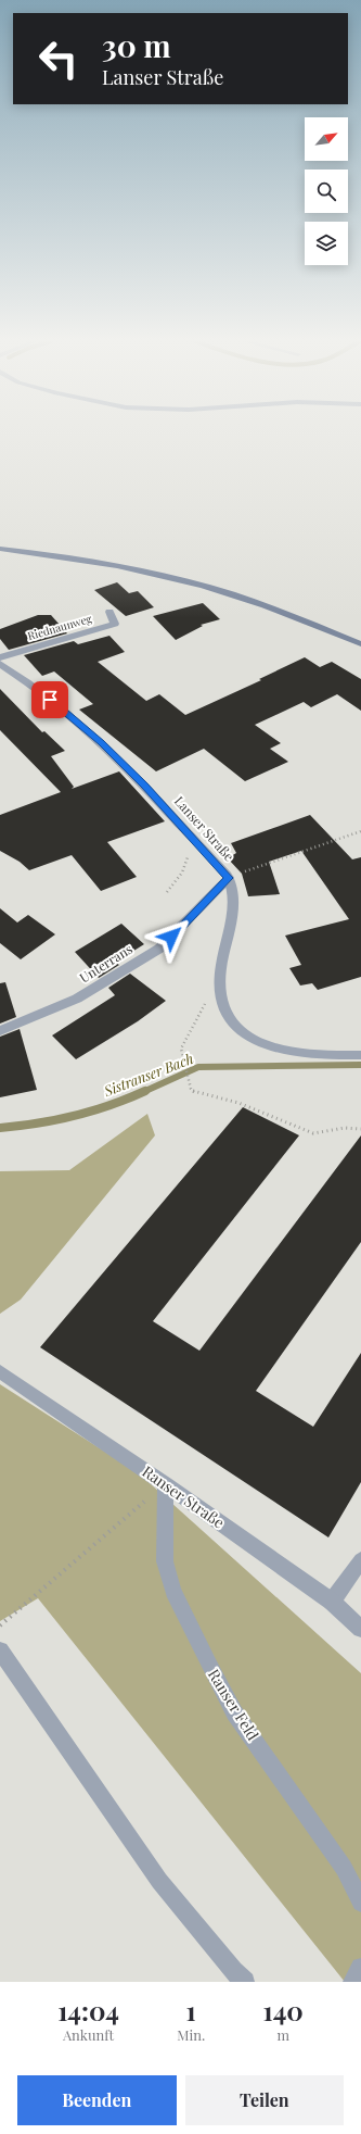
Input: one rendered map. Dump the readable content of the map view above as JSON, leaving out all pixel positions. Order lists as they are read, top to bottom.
{
  "streets": {
    "street": [
      "Riednaunweg",
      "Lanser Straße",
      "Unterrans",
      "Ranser Straße",
      "Ranser Feld"
    ]
  },
  "crossings": [
    ["Lanser Straße", "Unterrans"],
    ["Ranser Straße", "Ranser Feld"]
  ],
  "water": ["Sistranser Bach"],
  "north": "top right",
  "page": {
    "turn": ["30 m", "Lanser Straße"],
    "eta": [
      "14:04",
      "Ankunft",
      "1",
      "Min.",
      "140",
      "m"
    ],
    "buttons": ["Beenden", "Teilen"]
  }
}
